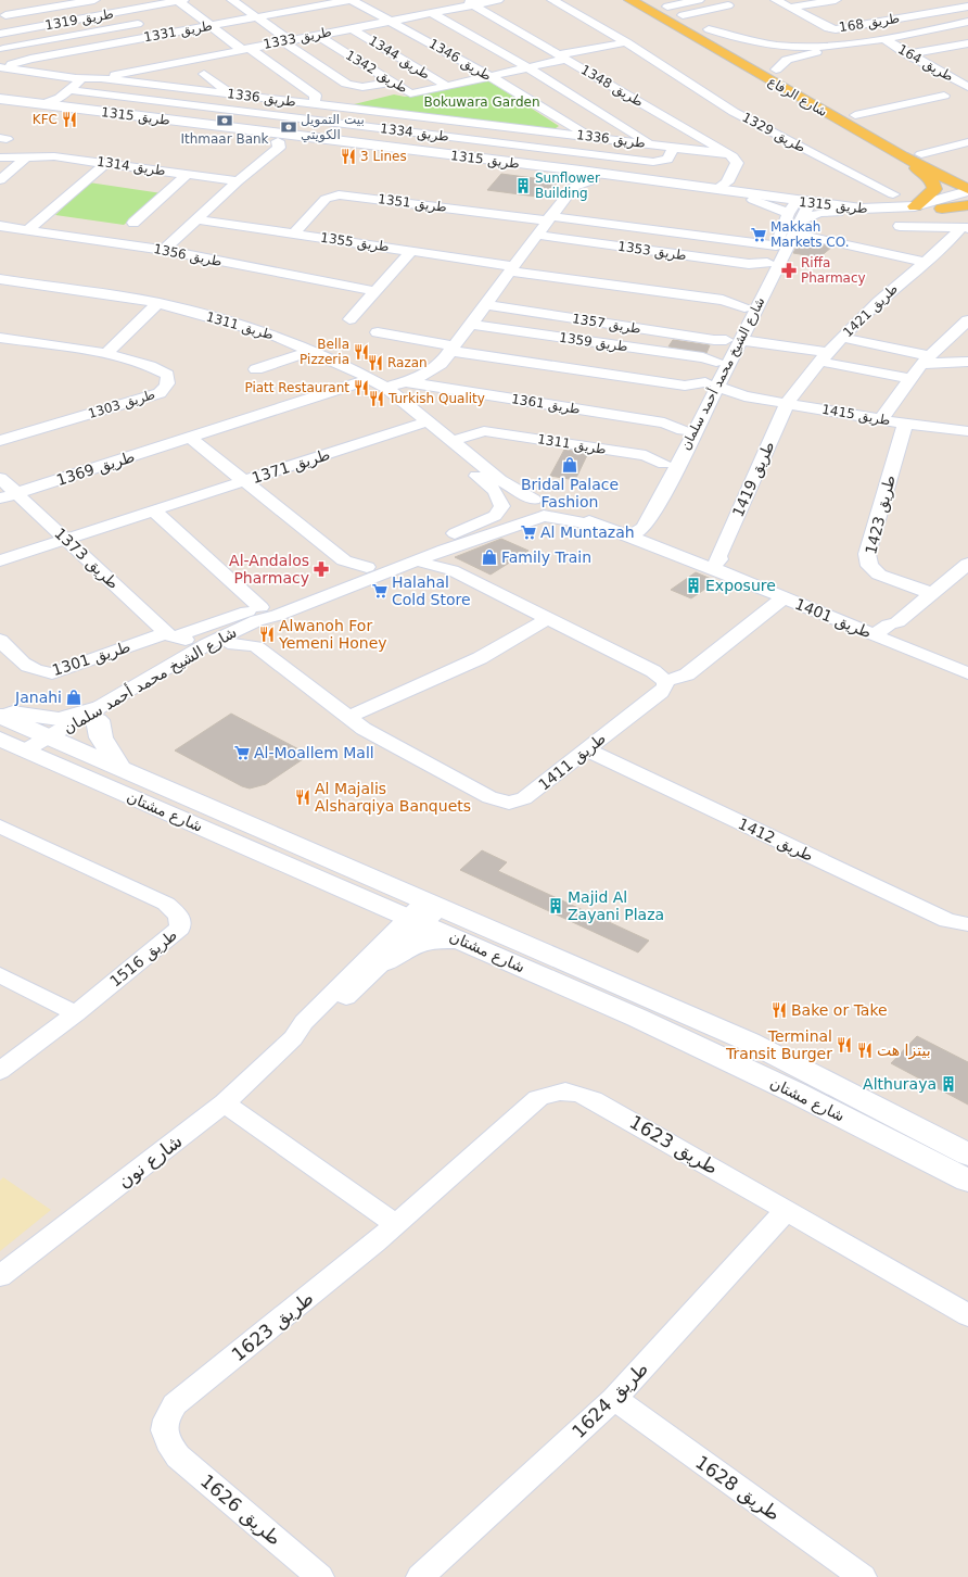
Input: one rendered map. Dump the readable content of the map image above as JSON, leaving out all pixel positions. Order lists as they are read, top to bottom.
{
  "streets": {
    "main road": ["شارع الرفاع"],
    "street": [
      "طريق 1319",
      "طريق 168",
      "طريق 1331",
      "طريق 1333",
      "طريق 1344",
      "طريق 1346",
      "طريق 164",
      "طريق 1342",
      "طريق 1348",
      "طريق 1336",
      "طريق 1315",
      "طريق 1334",
      "طريق 1329",
      "طريق 1314",
      "طريق 1351",
      "طريق 1355",
      "طريق 1353",
      "طريق 1356",
      "طريق 1421",
      "طريق 1357",
      "طريق 1311",
      "طريق 1359",
      "شارع الشيخ محمد أحمد سلمان",
      "طريق 1303",
      "طريق 1361",
      "طريق 1415",
      "طريق 1371",
      "طريق 1369",
      "طريق 1419",
      "طريق 1423",
      "طريق 1373",
      "طريق 1401",
      "طريق 1301",
      "طريق 1411",
      "شارع مشتان",
      "طريق 1412",
      "طريق 1516",
      "طريق 1623",
      "شارع نون",
      "طريق 1624",
      "طريق 1628",
      "طريق 1626"
    ]
  },
  "crossings": [
    ["طريق 1331", "طريق 1344"],
    ["طريق 1331", "طريق 1346"],
    ["طريق 1331", "طريق 1336"],
    ["طريق 1333", "طريق 1344"],
    ["طريق 1333", "طريق 1346"],
    ["طريق 1333", "طريق 1342"],
    ["طريق 1333", "طريق 1348"],
    ["طريق 1333", "طريق 1336"],
    ["طريق 1344", "طريق 1342"],
    ["طريق 1346", "طريق 1342"],
    ["طريق 1346", "طريق 1336"],
    ["طريق 1342", "طريق 1348"],
    ["طريق 1342", "طريق 1336"],
    ["طريق 1342", "طريق 1329"],
    ["طريق 1348", "طريق 1336"],
    ["شارع الرفاع", "طريق 1315"],
    ["طريق 1336", "طريق 1334"],
    ["طريق 1315", "شارع الشيخ محمد أحمد سلمان"],
    ["طريق 1315", "طريق 1361"],
    ["طريق 1351", "شارع الشيخ محمد أحمد سلمان"],
    ["طريق 1351", "طريق 1361"],
    ["طريق 1355", "شارع الشيخ محمد أحمد سلمان"],
    ["طريق 1355", "طريق 1361"],
    ["طريق 1353", "شارع الشيخ محمد أحمد سلمان"],
    ["طريق 1353", "طريق 1361"],
    ["طريق 1421", "طريق 1357"],
    ["طريق 1421", "طريق 1415"],
    ["طريق 1421", "طريق 1419"],
    ["طريق 1357", "شارع الشيخ محمد أحمد سلمان"],
    ["طريق 1357", "طريق 1361"],
    ["طريق 1311", "شارع الشيخ محمد أحمد سلمان"],
    ["طريق 1311", "طريق 1361"],
    ["طريق 1311", "طريق 1371"],
    ["طريق 1311", "طريق 1369"],
    ["طريق 1311", "طريق 1401"],
    ["طريق 1359", "شارع الشيخ محمد أحمد سلمان"],
    ["طريق 1359", "طريق 1361"],
    ["شارع الشيخ محمد أحمد سلمان", "طريق 1361"],
    ["شارع الشيخ محمد أحمد سلمان", "طريق 1415"],
    ["شارع الشيخ محمد أحمد سلمان", "طريق 1401"],
    ["شارع الشيخ محمد أحمد سلمان", "طريق 1301"],
    ["شارع الشيخ محمد أحمد سلمان", "شارع مشتان"],
    ["طريق 1415", "طريق 1419"],
    ["طريق 1415", "طريق 1423"],
    ["طريق 1371", "طريق 1373"],
    ["طريق 1369", "طريق 1373"],
    ["طريق 1419", "طريق 1401"],
    ["طريق 1373", "طريق 1301"],
    ["طريق 1411", "طريق 1412"],
    ["شارع مشتان", "شارع نون"],
    ["طريق 1623", "طريق 1624"],
    ["طريق 1623", "طريق 1626"],
    ["طريق 1624", "طريق 1628"]
  ],
  "parks": ["Bokuwara Garden"],
  "places": {
    "restaurant": [
      "KFC",
      "3 Lines",
      "Bella Pizzeria",
      "Razan",
      "Piatt Restaurant",
      "Turkish Quality",
      "Alwanoh For Yemeni Honey",
      "Al Majalis Alsharqiya Banquets",
      "Bake or Take",
      "Terminal Transit Burger",
      "بيتزا هت"
    ],
    "bank": ["Ithmaar Bank", "بيت التمويل الكويتي"],
    "building": [
      "Sunflower Building",
      "Exposure",
      "Majid Al Zayani Plaza",
      "Althuraya"
    ],
    "supermarket": [
      "Makkah Markets CO.",
      "Al Muntazah",
      "Halahal Cold Store",
      "Al-Moallem Mall"
    ],
    "pharmacy": ["Riffa Pharmacy", "Al-Andalos Pharmacy"],
    "shop": ["Bridal Palace Fashion", "Family Train", "Janahi"]
  }
}
